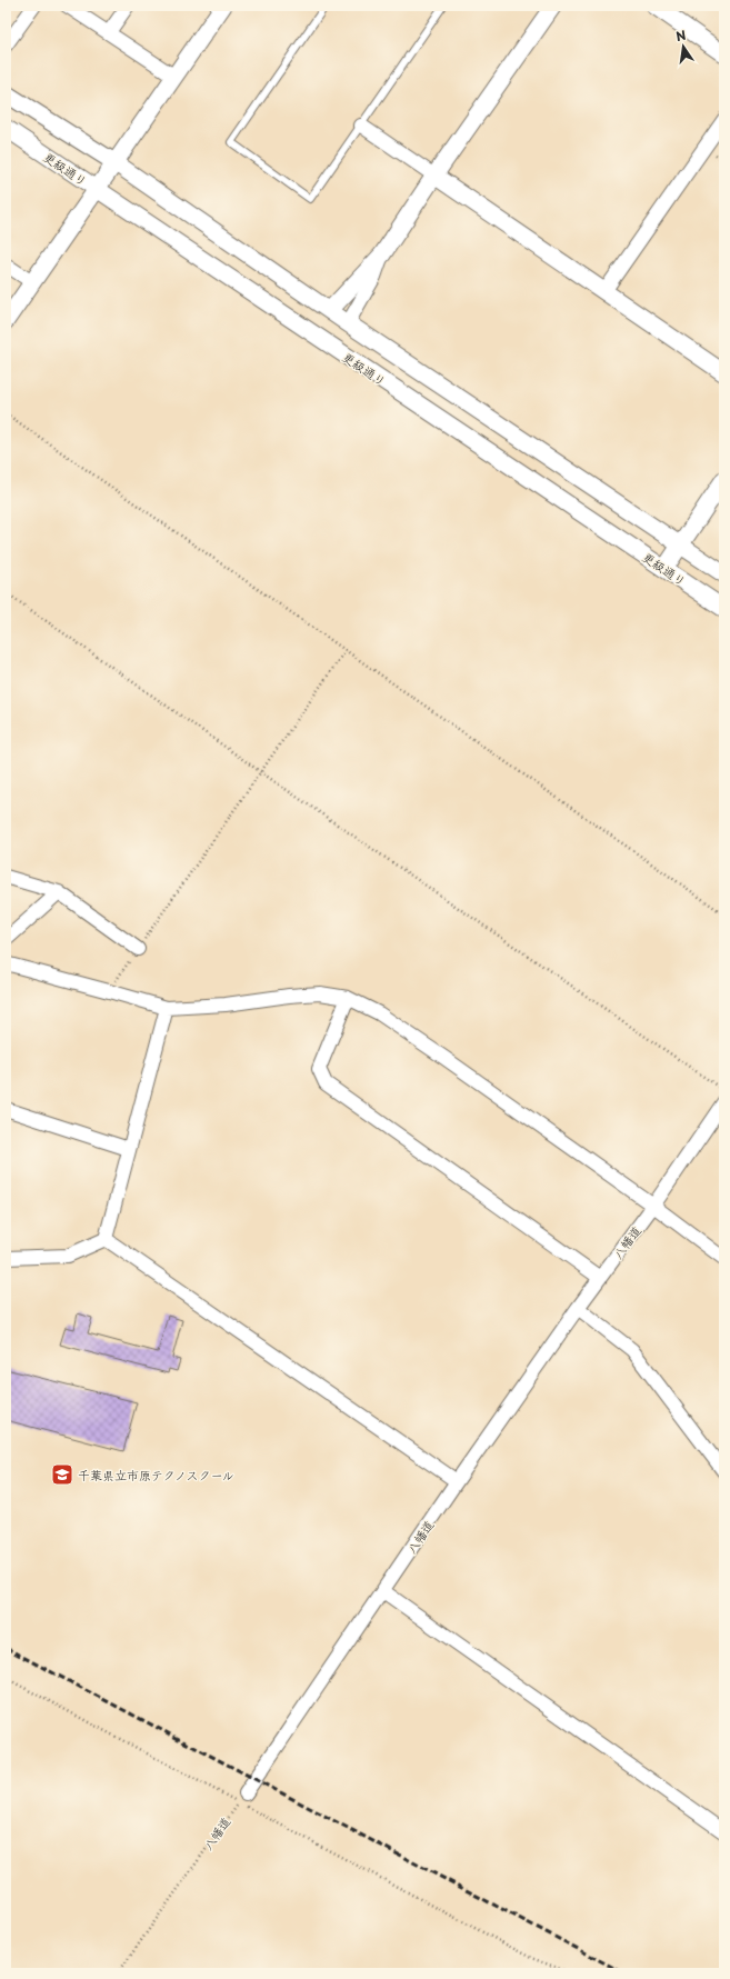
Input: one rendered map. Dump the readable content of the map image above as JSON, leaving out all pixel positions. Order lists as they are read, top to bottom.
{
  "streets": {
    "street": ["更級通り", "八幡道"]
  },
  "places": {
    "school or university": ["千葉県立市原テクノスクール"]
  },
  "north": "top"
}
